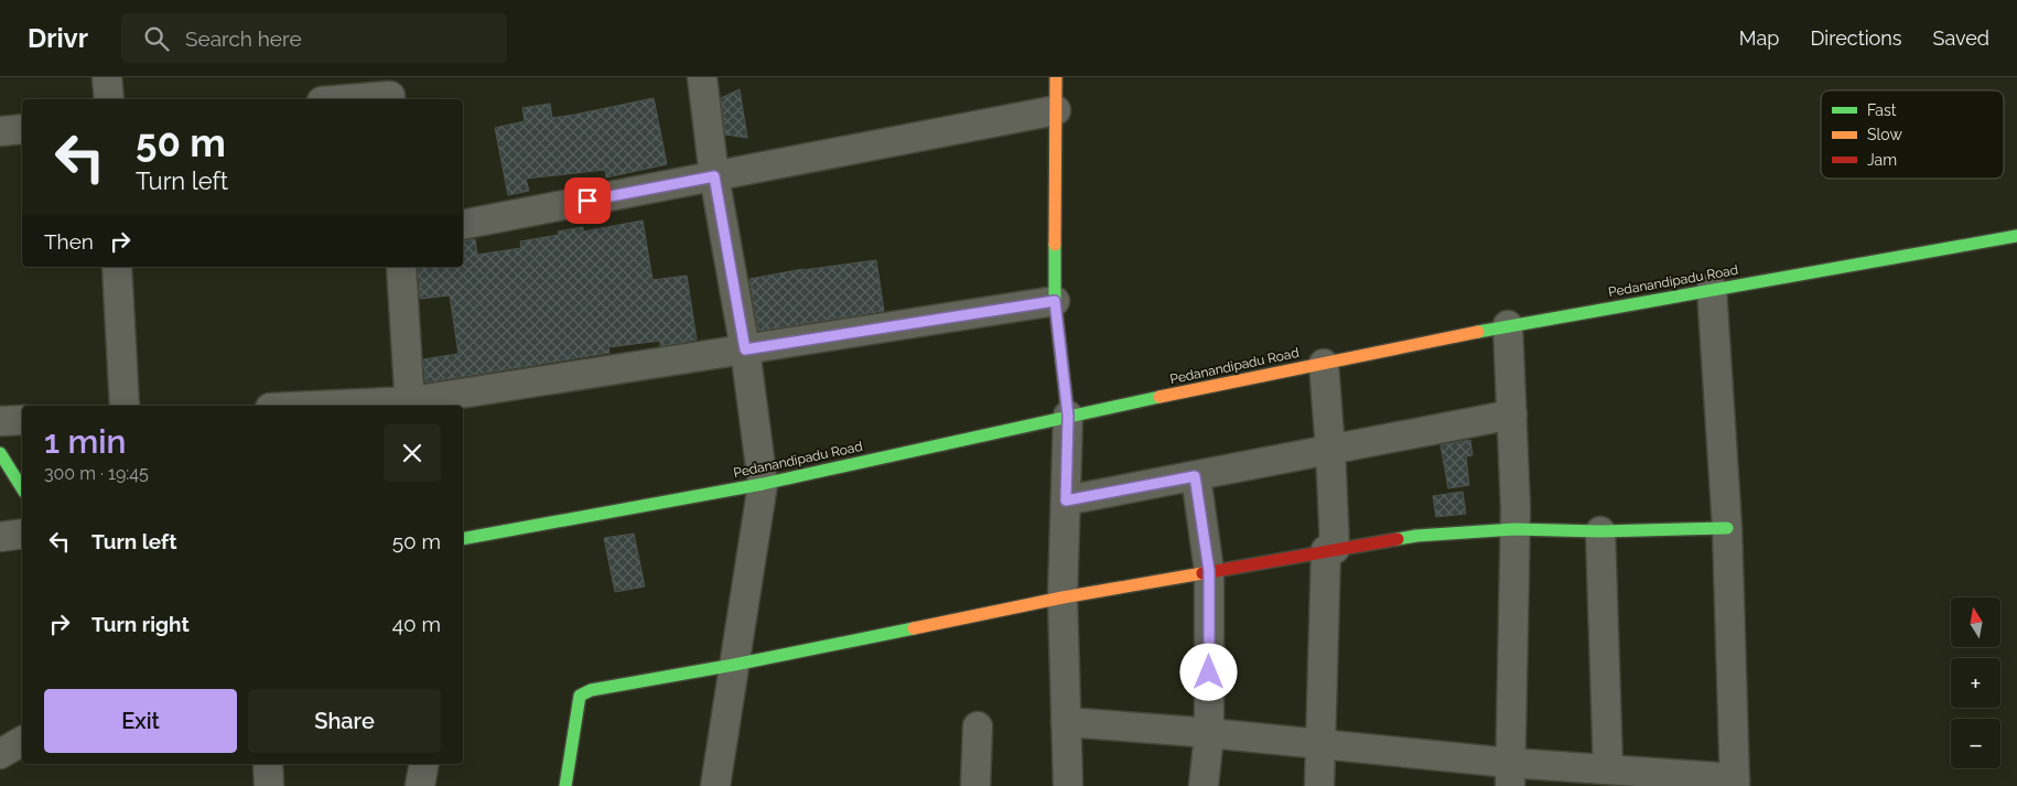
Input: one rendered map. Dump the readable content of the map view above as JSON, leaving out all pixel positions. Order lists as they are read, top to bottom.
{
  "streets": {
    "street": ["Pedanandipadu Road"]
  },
  "legend": ["Fast", "Slow", "Jam"],
  "north": "top",
  "page": {
    "header": "Drivr",
    "search": "Search here",
    "nav": ["Map", "Directions", "Saved"],
    "turn": ["50 m", "Turn left"],
    "then": "Then",
    "heading": ["1 min", "300 m · 19:45"],
    "list": [
      {
        "name": "Turn left",
        "value": "50 m"
      },
      {
        "name": "Turn right",
        "value": "40 m"
      }
    ],
    "map_buttons": ["+", "−"],
    "buttons": ["Exit", "Share"]
  }
}
